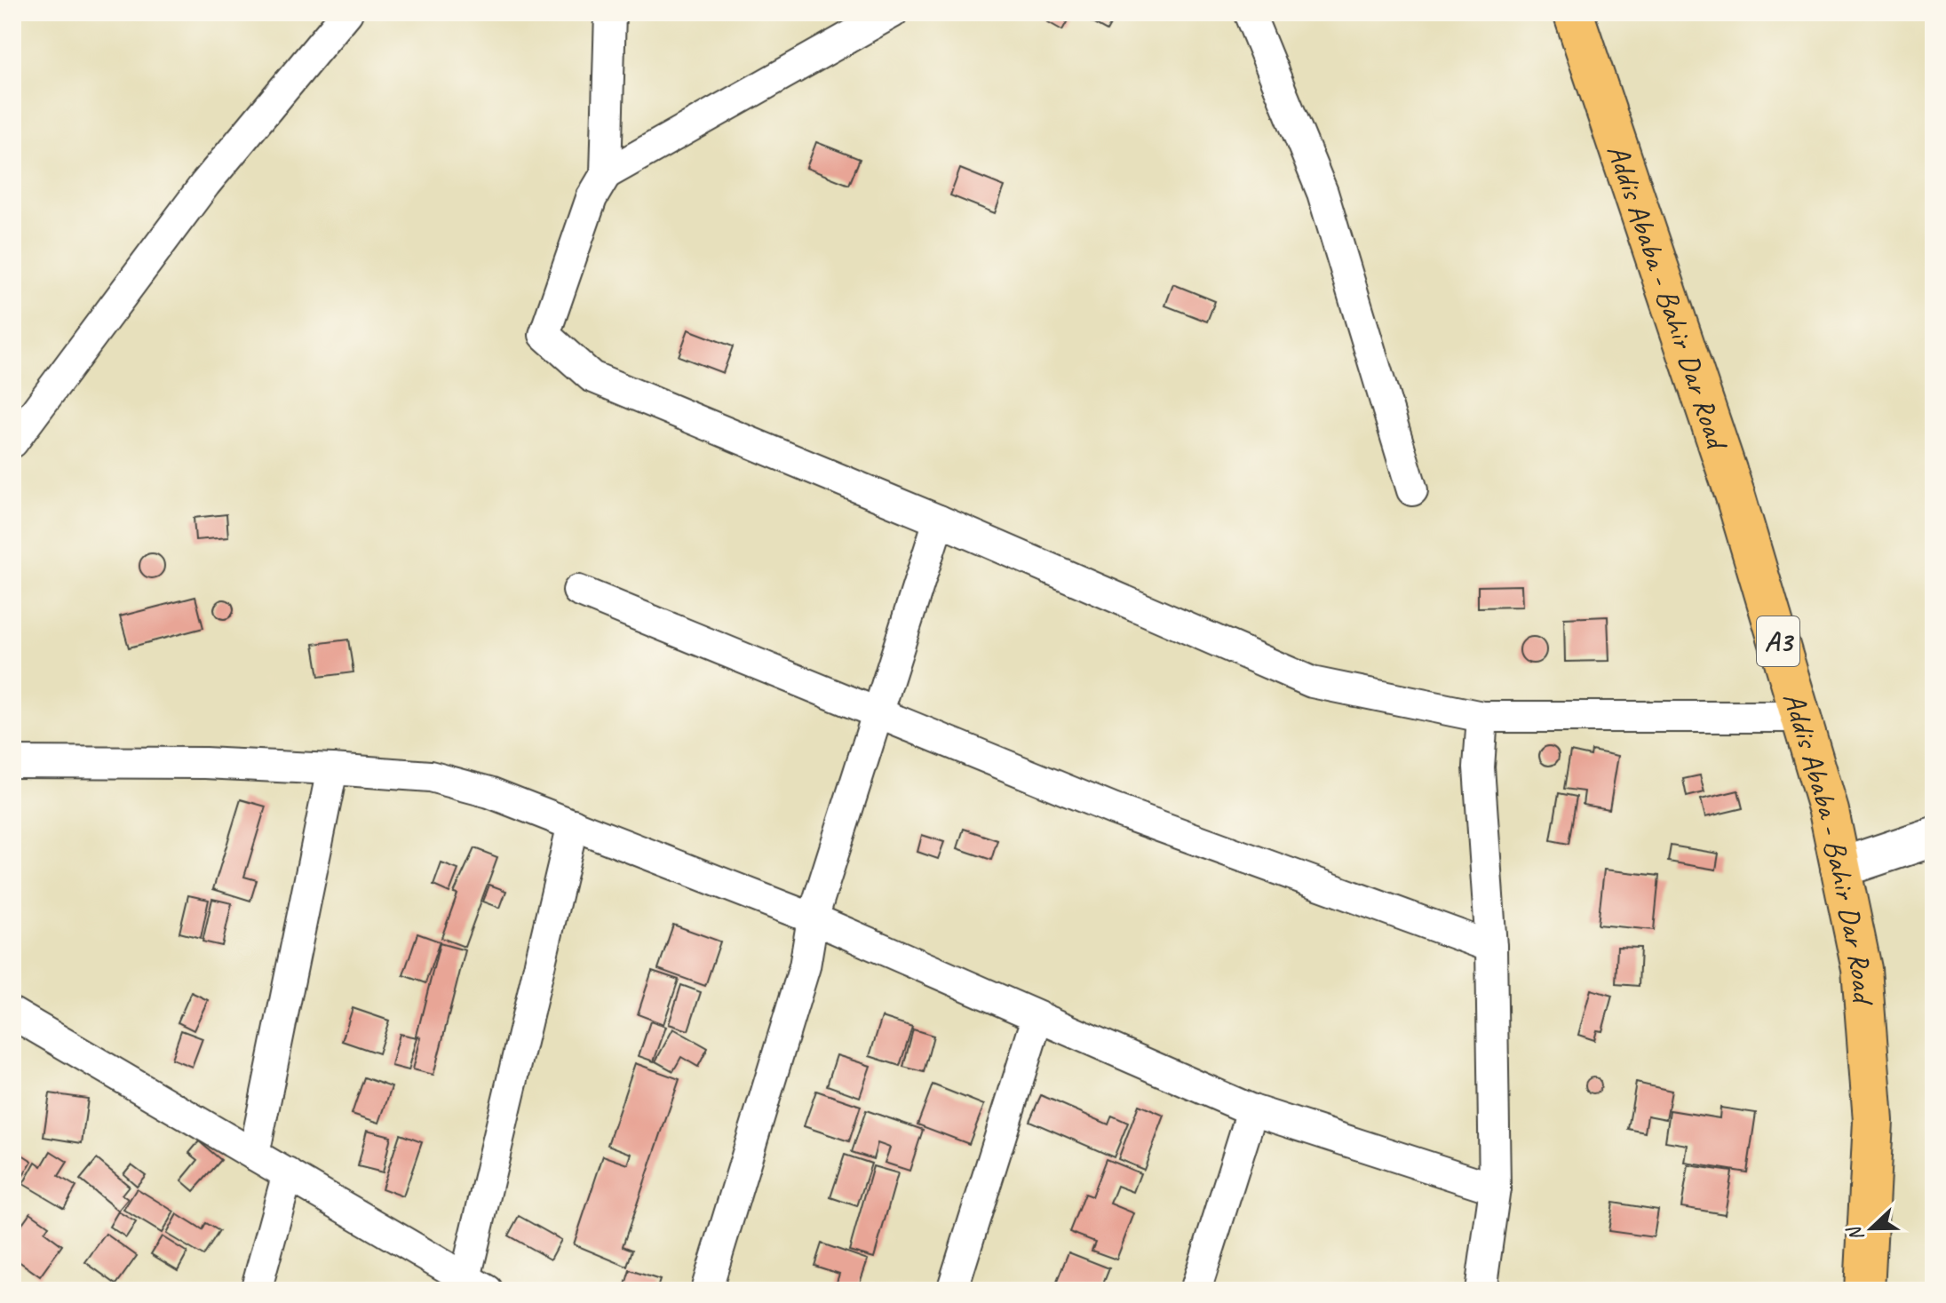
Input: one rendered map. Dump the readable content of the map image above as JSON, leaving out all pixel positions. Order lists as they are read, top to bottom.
{
  "streets": {
    "highway": ["Addis Ababa - Bahir Dar Road", "A3"]
  },
  "north": "left"
}
